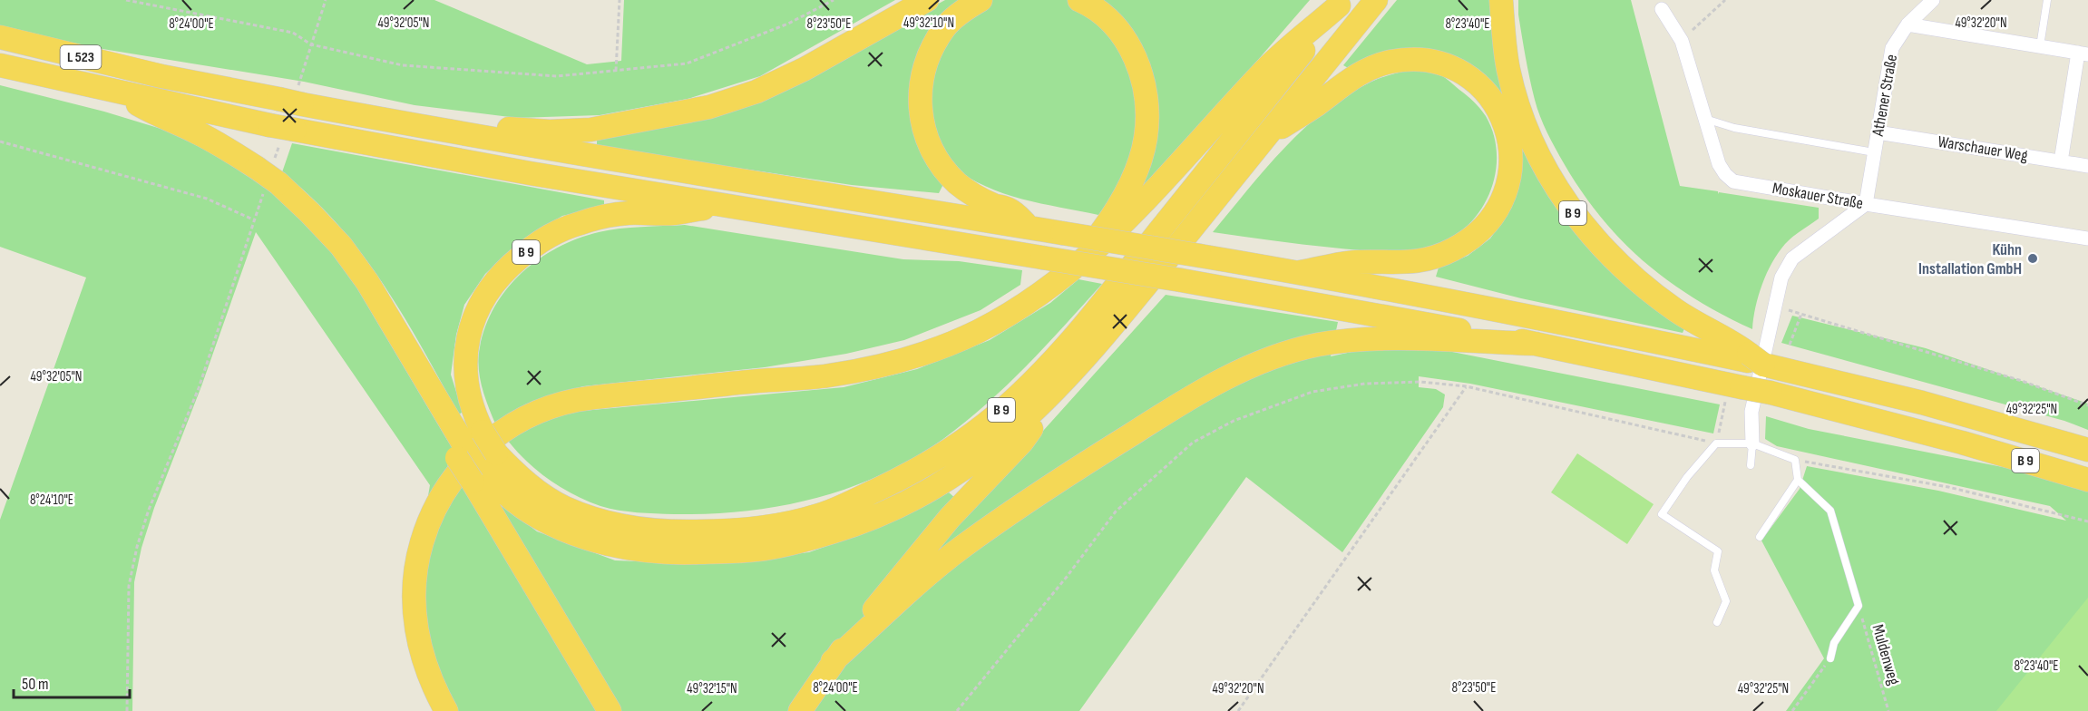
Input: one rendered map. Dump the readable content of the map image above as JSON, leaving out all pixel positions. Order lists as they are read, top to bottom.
{
  "streets": {
    "highway": ["L 523", "B 9"],
    "street": ["Athener Straße", "Warschauer Weg", "Moskauer Straße"],
    "path": ["Muldenweg"]
  },
  "crossings": [
    ["Athener Straße", "Warschauer Weg"],
    ["Athener Straße", "Moskauer Straße"]
  ],
  "places": ["Kühn Installation GmbH"],
  "scale_bar": "50 m",
  "coordinates": [
    "49°32'05\"N",
    "49°32'10\"N",
    "49°32'20\"N",
    "8°24'00\"E",
    "8°23'50\"E",
    "8°23'40\"E",
    "49°32'25\"N",
    "8°24'10\"E",
    "49°32'15\"N"
  ]
}
